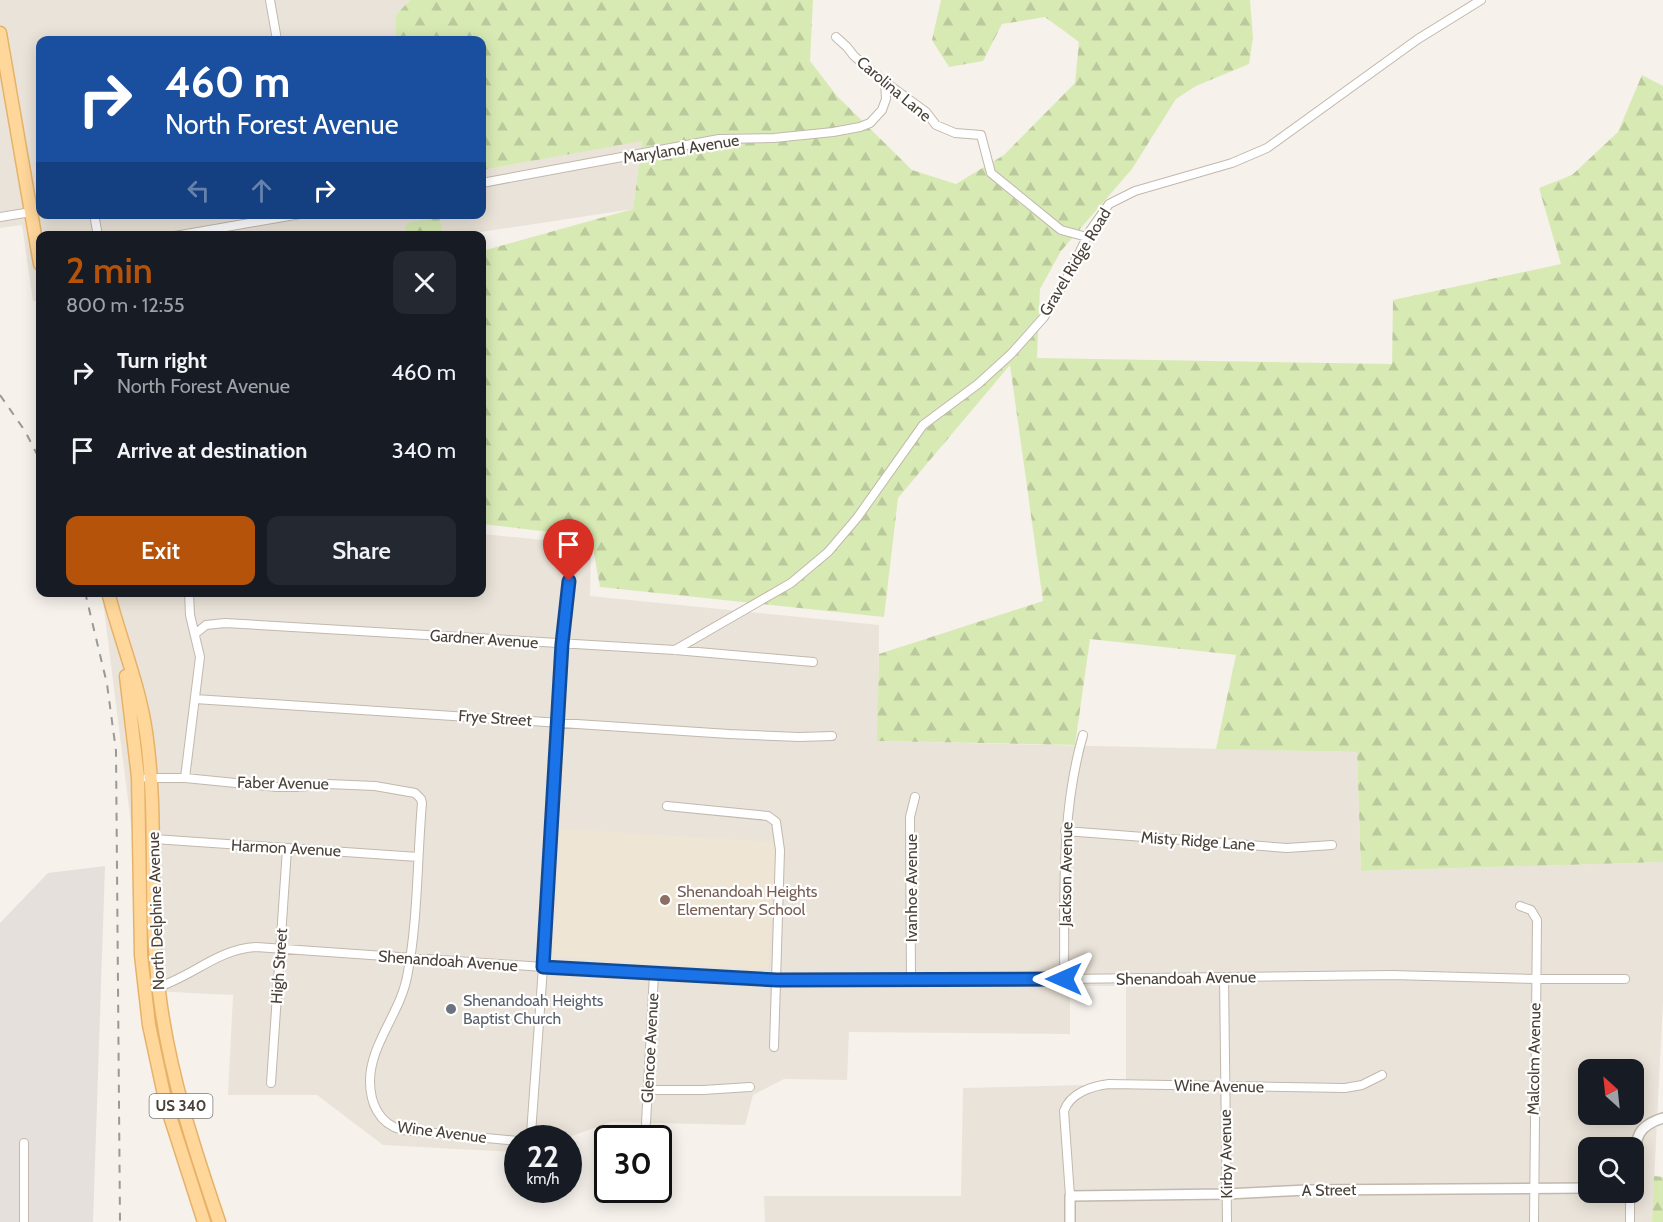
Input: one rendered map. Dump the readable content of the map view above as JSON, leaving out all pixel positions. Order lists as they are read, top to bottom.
{
  "streets": {
    "main road": ["North Delphine Avenue", "US 340"],
    "street": [
      "Carolina Lane",
      "Maryland Avenue",
      "Gravel Ridge Road",
      "Gardner Avenue",
      "Frye Street",
      "Faber Avenue",
      "Misty Ridge Lane",
      "Harmon Avenue",
      "Jackson Avenue",
      "Ivanhoe Avenue",
      "Shenandoah Avenue",
      "High Street",
      "Glencoe Avenue",
      "Malcolm Avenue",
      "Wine Avenue",
      "Kirby Avenue",
      "A Street"
    ]
  },
  "crossings": [
    ["Carolina Lane", "Maryland Avenue"],
    ["Carolina Lane", "Gravel Ridge Road"],
    ["Gravel Ridge Road", "Gardner Avenue"],
    ["Faber Avenue", "Harmon Avenue"],
    ["Faber Avenue", "North Delphine Avenue"],
    ["Misty Ridge Lane", "Jackson Avenue"],
    ["Harmon Avenue", "North Delphine Avenue"],
    ["Harmon Avenue", "High Street"],
    ["Jackson Avenue", "Shenandoah Avenue"],
    ["Ivanhoe Avenue", "Shenandoah Avenue"],
    ["North Delphine Avenue", "Shenandoah Avenue"],
    ["Shenandoah Avenue", "High Street"],
    ["Shenandoah Avenue", "Glencoe Avenue"],
    ["Shenandoah Avenue", "Malcolm Avenue"],
    ["Shenandoah Avenue", "Wine Avenue"],
    ["Shenandoah Avenue", "Kirby Avenue"],
    ["Malcolm Avenue", "A Street"],
    ["Wine Avenue", "Kirby Avenue"],
    ["Wine Avenue", "A Street"],
    ["Kirby Avenue", "A Street"]
  ],
  "places": ["Shenandoah Heights Elementary School", "Shenandoah Heights Baptist Church"],
  "north": "top left",
  "page": {
    "turn": ["460 m", "North Forest Avenue"],
    "heading": ["2 min", "800 m · 12:55"],
    "list": [
      {
        "name": "Turn right",
        "note": "North Forest Avenue",
        "value": "460 m"
      },
      {
        "name": "Arrive at destination",
        "value": "340 m"
      }
    ],
    "buttons": ["Exit", "Share"],
    "speed": "22 km/h",
    "limit": "30"
  }
}
